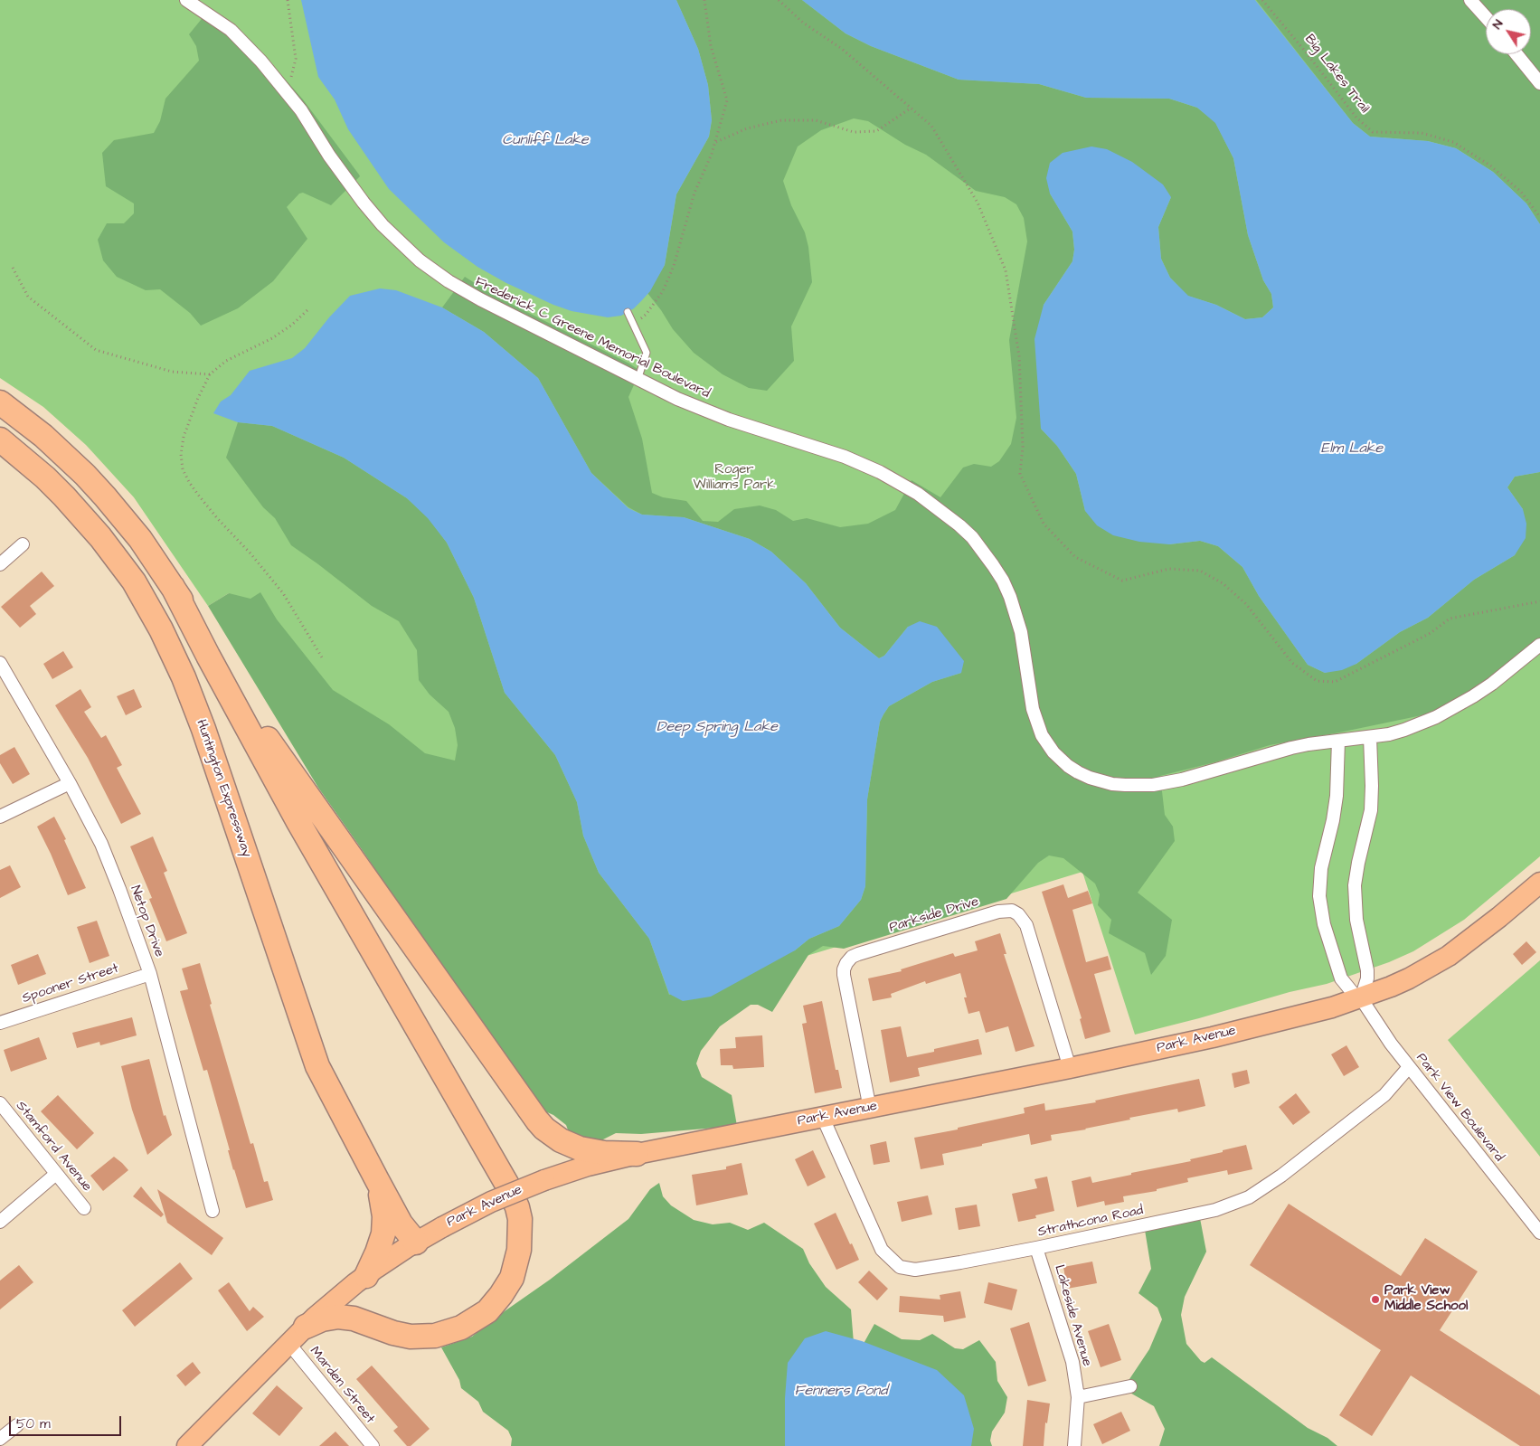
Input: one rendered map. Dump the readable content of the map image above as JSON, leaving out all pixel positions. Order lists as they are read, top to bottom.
{
  "streets": {
    "highway": ["Huntington Expressway"],
    "main road": ["Park Avenue"],
    "street": [
      "Frederick C Greene Memorial Boulevard",
      "Parkside Drive",
      "Netop Drive",
      "Spooner Street",
      "Park View Boulevard",
      "Stamford Avenue",
      "Strathcona Road",
      "Lakeside Avenue",
      "Marden Street"
    ],
    "path": ["Big Lakes Trail"]
  },
  "crossings": [
    ["Frederick C Greene Memorial Boulevard", "Park View Boulevard"],
    ["Parkside Drive", "Park Avenue"],
    ["Netop Drive", "Spooner Street"],
    ["Park Avenue", "Park View Boulevard"],
    ["Park Avenue", "Strathcona Road"],
    ["Park Avenue", "Marden Street"],
    ["Park View Boulevard", "Strathcona Road"],
    ["Strathcona Road", "Lakeside Avenue"]
  ],
  "water": [
    "Cunliff Lake",
    "Elm Lake",
    "Deep Spring Lake",
    "Fenners Pond"
  ],
  "parks": ["Roger Williams Park"],
  "places": ["Park View Middle School"],
  "scale_bar": "50 m",
  "north": "top left"
}
